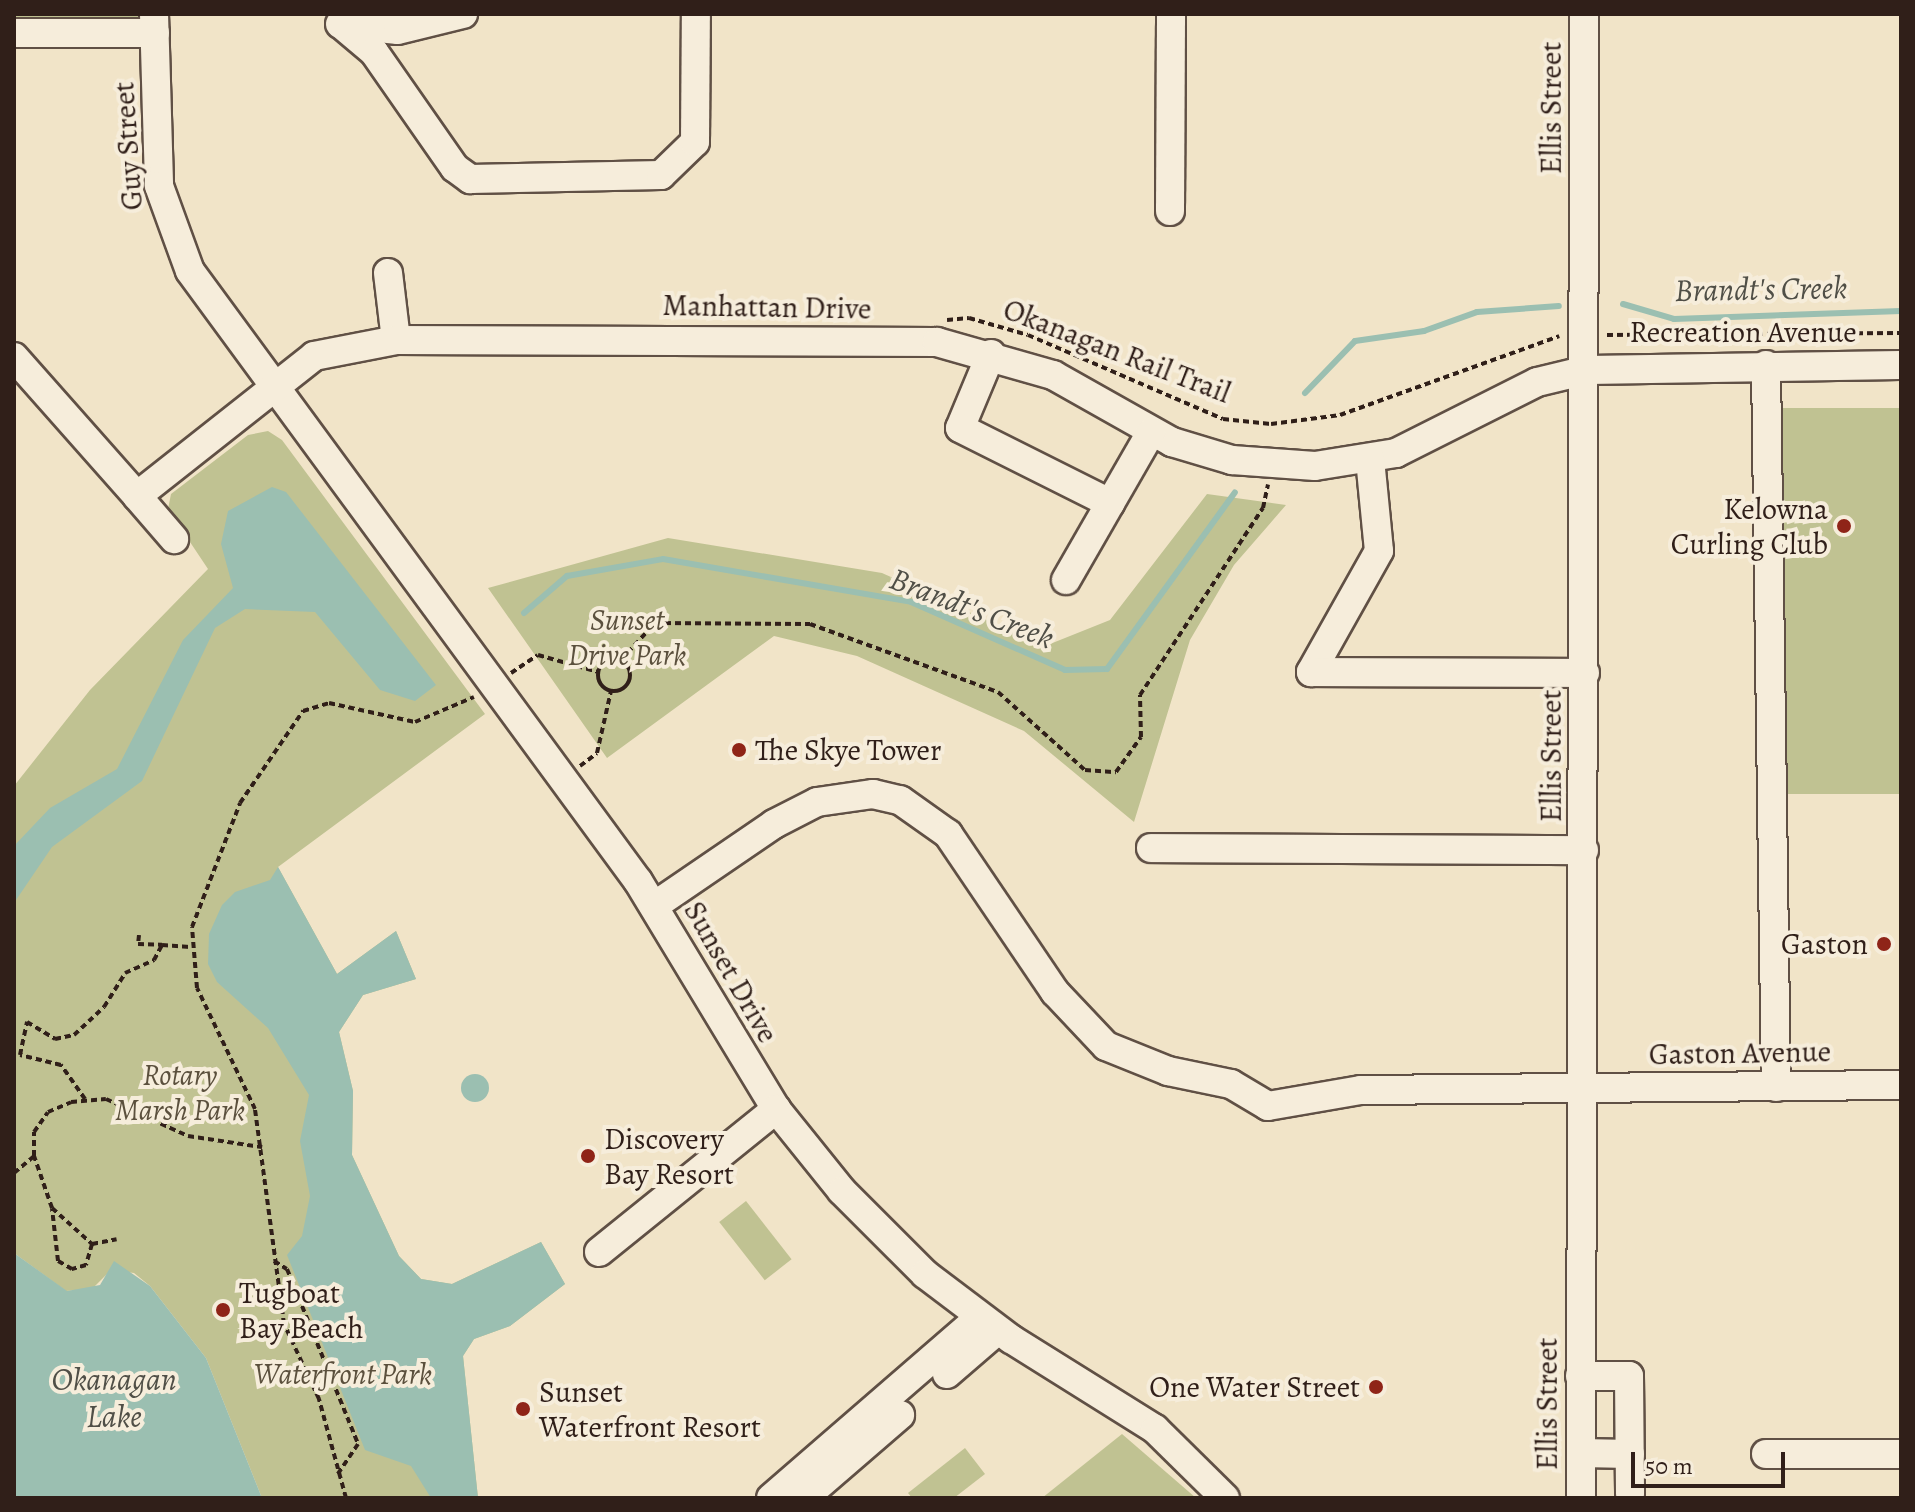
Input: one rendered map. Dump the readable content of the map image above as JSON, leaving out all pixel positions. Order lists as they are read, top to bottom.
{
  "streets": {
    "street": [
      "Ellis Street",
      "Guy Street",
      "Manhattan Drive",
      "Recreation Avenue",
      "Sunset Drive",
      "Gaston Avenue"
    ],
    "path": ["Okanagan Rail Trail"]
  },
  "crossings": [
    ["Ellis Street", "Manhattan Drive"],
    ["Ellis Street", "Recreation Avenue"],
    ["Ellis Street", "Gaston Avenue"],
    ["Guy Street", "Manhattan Drive"],
    ["Guy Street", "Sunset Drive"],
    ["Manhattan Drive", "Recreation Avenue"],
    ["Manhattan Drive", "Sunset Drive"],
    ["Sunset Drive", "Gaston Avenue"]
  ],
  "water": ["Brandt's Creek", "Okanagan Lake"],
  "parks": ["Sunset Drive Park", "Rotary Marsh Park", "Waterfront Park"],
  "places": [
    "Kelowna Curling Club",
    "The Skye Tower",
    "Gaston",
    "Discovery Bay Resort",
    "Tugboat Bay Beach",
    "One Water Street",
    "Sunset Waterfront Resort"
  ],
  "scale_bar": "50 m"
}
